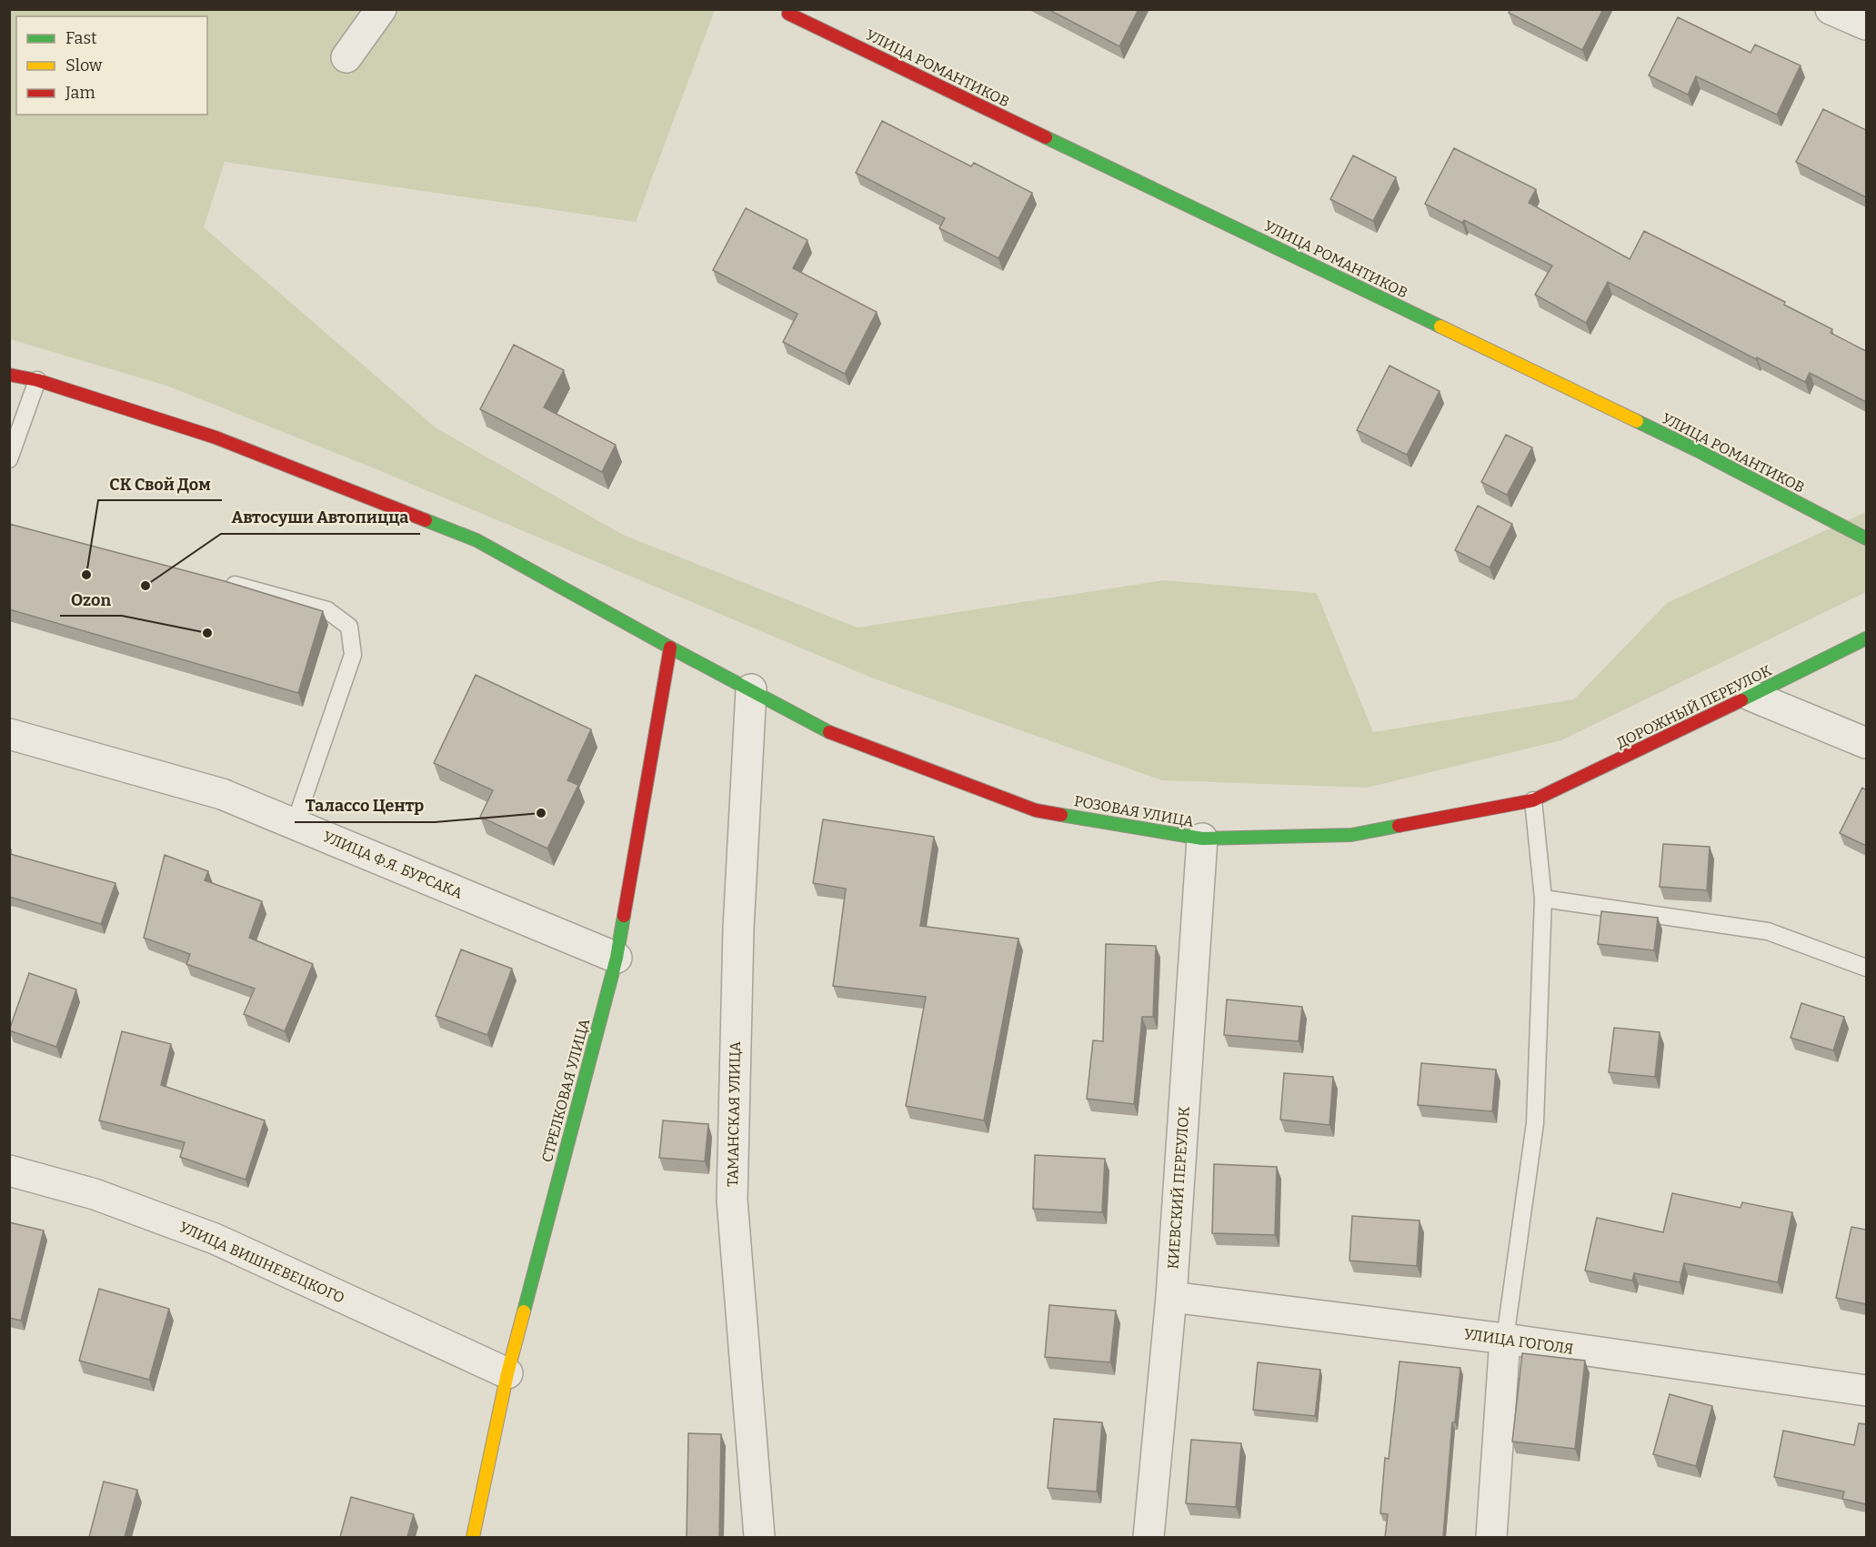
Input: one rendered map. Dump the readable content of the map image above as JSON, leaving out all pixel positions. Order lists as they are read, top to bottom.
{
  "streets": {
    "street": [
      "УЛИЦА РОМАНТИКОВ",
      "ДОРОЖНЫЙ ПЕРЕУЛОК",
      "РОЗОВАЯ УЛИЦА",
      "УЛИЦА Ф.Я. БУРСАКА",
      "СТРЕЛКОВАЯ УЛИЦА",
      "ТАМАНСКАЯ УЛИЦА",
      "КИЕВСКИЙ ПЕРЕУЛОК",
      "УЛИЦА ВИШНЕВЕЦКОГО",
      "УЛИЦА ГОГОЛЯ"
    ]
  },
  "crossings": [
    ["ДОРОЖНЫЙ ПЕРЕУЛОК", "РОЗОВАЯ УЛИЦА"],
    ["РОЗОВАЯ УЛИЦА", "СТРЕЛКОВАЯ УЛИЦА"],
    ["РОЗОВАЯ УЛИЦА", "ТАМАНСКАЯ УЛИЦА"],
    ["РОЗОВАЯ УЛИЦА", "КИЕВСКИЙ ПЕРЕУЛОК"],
    ["УЛИЦА Ф.Я. БУРСАКА", "СТРЕЛКОВАЯ УЛИЦА"],
    ["СТРЕЛКОВАЯ УЛИЦА", "УЛИЦА ВИШНЕВЕЦКОГО"],
    ["КИЕВСКИЙ ПЕРЕУЛОК", "УЛИЦА ГОГОЛЯ"]
  ],
  "places": [
    "СК Свой Дом",
    "Автосуши Автопицца",
    "Ozon",
    "Талассо Центр"
  ],
  "legend": ["Fast", "Slow", "Jam"]
}
